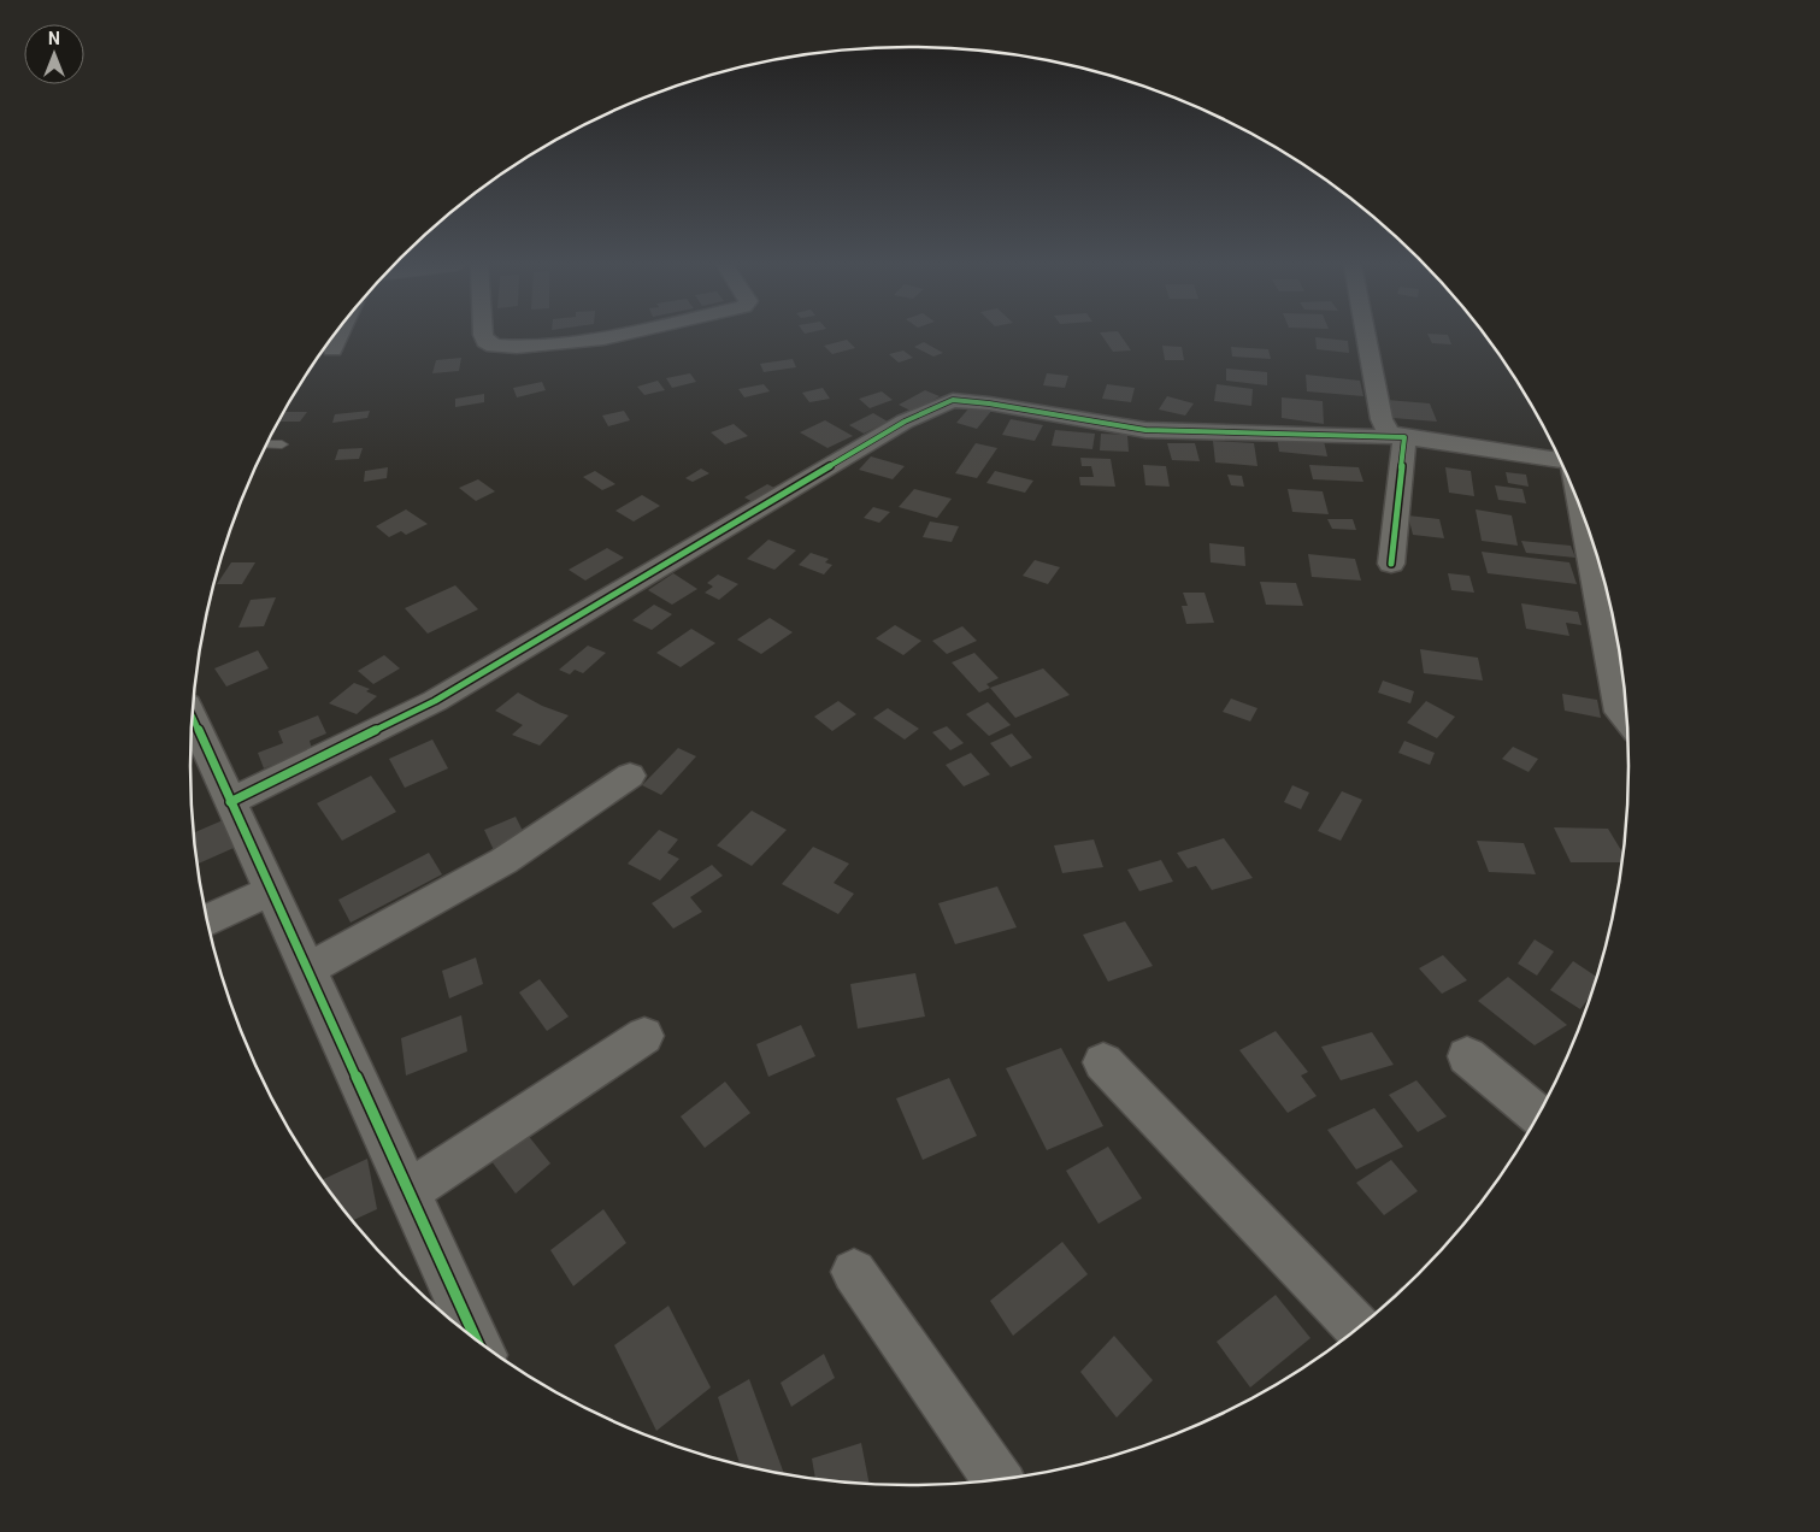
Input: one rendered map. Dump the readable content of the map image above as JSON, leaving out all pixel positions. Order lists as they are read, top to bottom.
{
  "north": "top"
}
